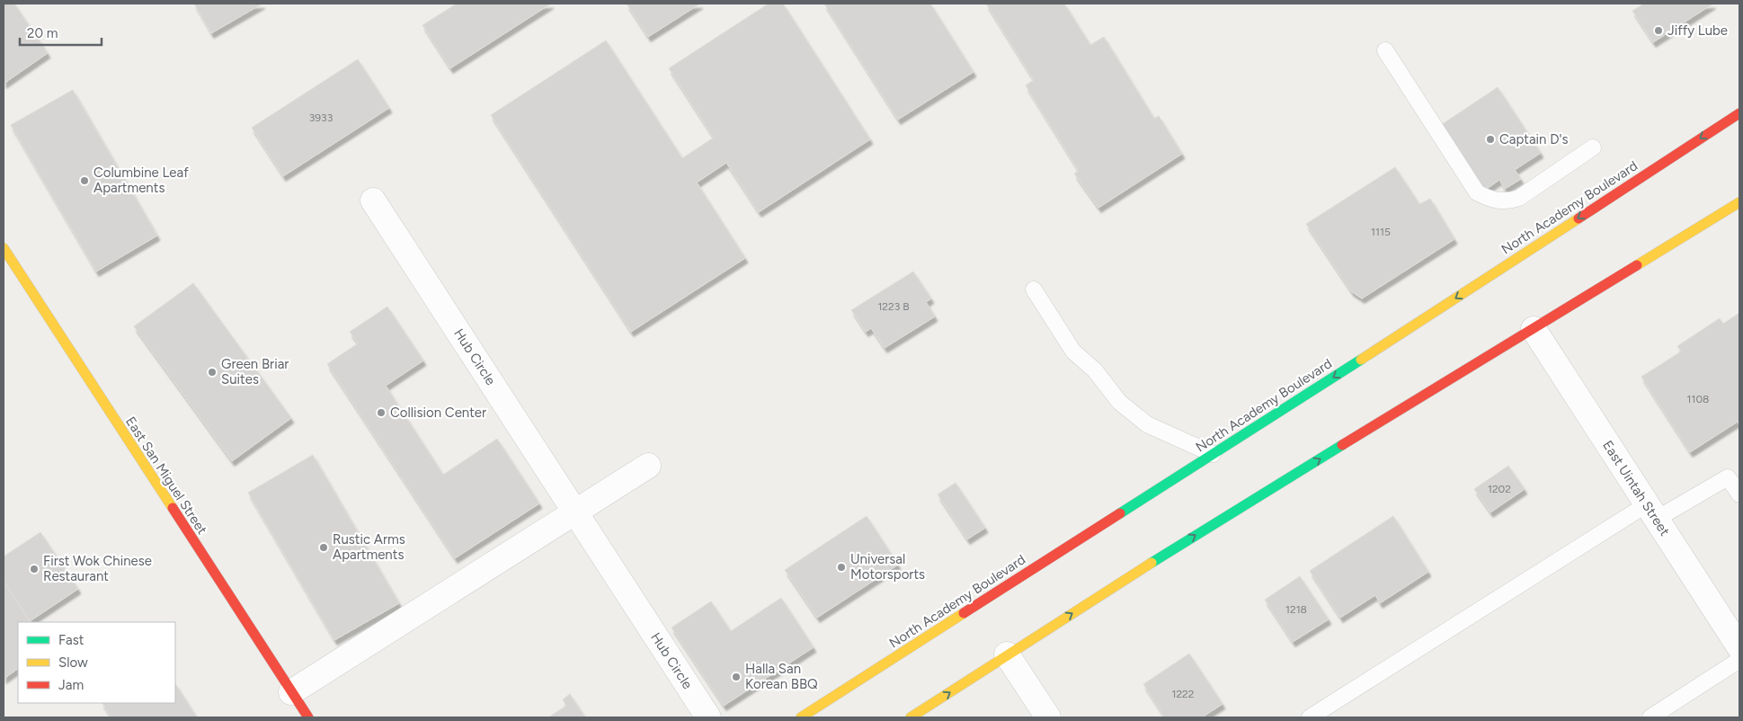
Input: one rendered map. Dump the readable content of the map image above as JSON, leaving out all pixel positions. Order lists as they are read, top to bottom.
{
  "streets": {
    "main road": ["North Academy Boulevard", "East San Miguel Street"],
    "street": ["Hub Circle", "East Uintah Street"]
  },
  "places": [
    "Jiffy Lube",
    "Captain D's",
    "Columbine Leaf Apartments",
    "Green Briar Suites",
    "Collision Center",
    "Rustic Arms Apartments",
    "Universal Motorsports",
    "First Wok Chinese Restaurant",
    "Halla San Korean BBQ"
  ],
  "house_numbers": [
    "3933",
    "1115",
    "1223 B",
    "1108",
    "1202",
    "1218",
    "1222"
  ],
  "legend": ["Fast", "Slow", "Jam"],
  "scale_bar": "20 m"
}
